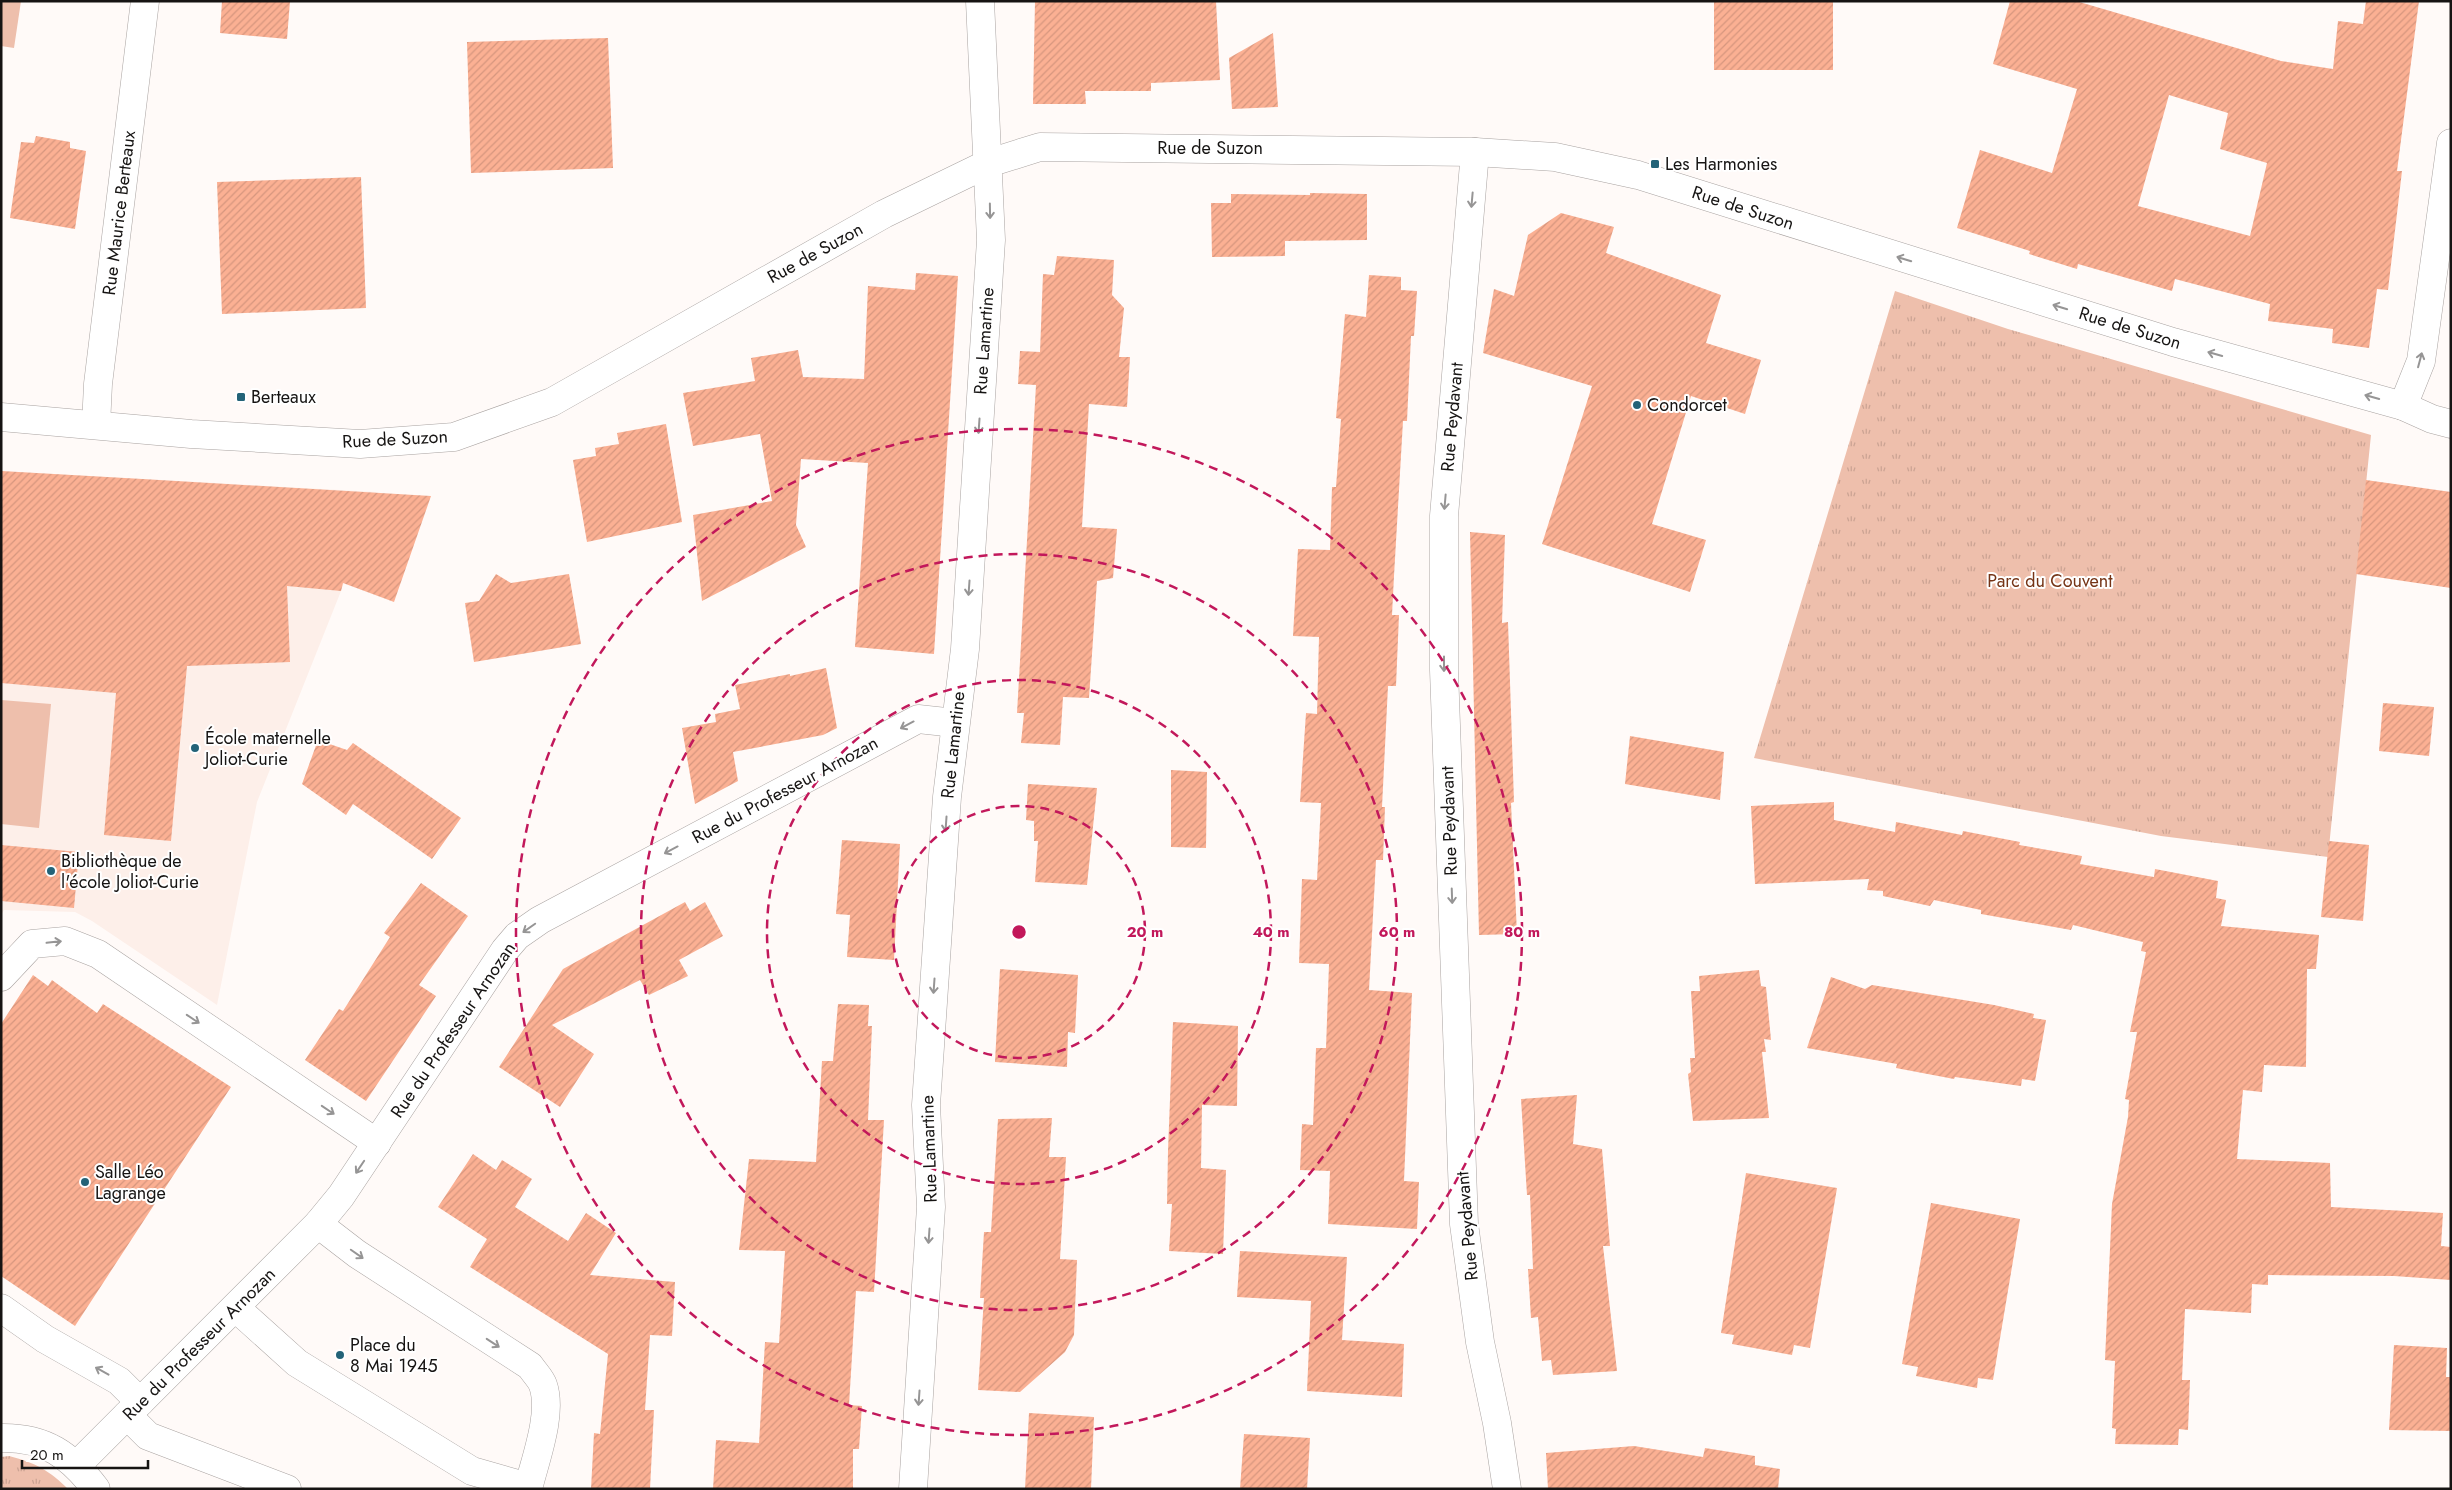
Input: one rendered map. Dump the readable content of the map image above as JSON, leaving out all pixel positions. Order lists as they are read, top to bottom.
{
  "streets": {
    "street": [
      "Rue de Suzon",
      "Rue Maurice Berteaux",
      "Rue Lamartine",
      "Rue Peydavant",
      "Rue du Professeur Arnozan"
    ]
  },
  "crossings": [
    ["Rue de Suzon", "Rue Maurice Berteaux"],
    ["Rue de Suzon", "Rue Lamartine"],
    ["Rue de Suzon", "Rue Peydavant"],
    ["Rue Lamartine", "Rue du Professeur Arnozan"]
  ],
  "one_way": [
    "Rue de Suzon",
    "Rue Lamartine",
    "Rue Peydavant",
    "Rue du Professeur Arnozan"
  ],
  "parks": ["Parc du Couvent"],
  "places": {
    "transit": ["Les Harmonies", "Berteaux"],
    "other": [
      "Condorcet",
      "École maternelle Joliot-Curie",
      "Bibliothèque de l'école Joliot-Curie",
      "Salle Léo Lagrange",
      "Place du 8 Mai 1945"
    ]
  },
  "scale_bar": "20 m",
  "rings": [
    "20 m",
    "40 m",
    "60 m",
    "80 m"
  ]
}
